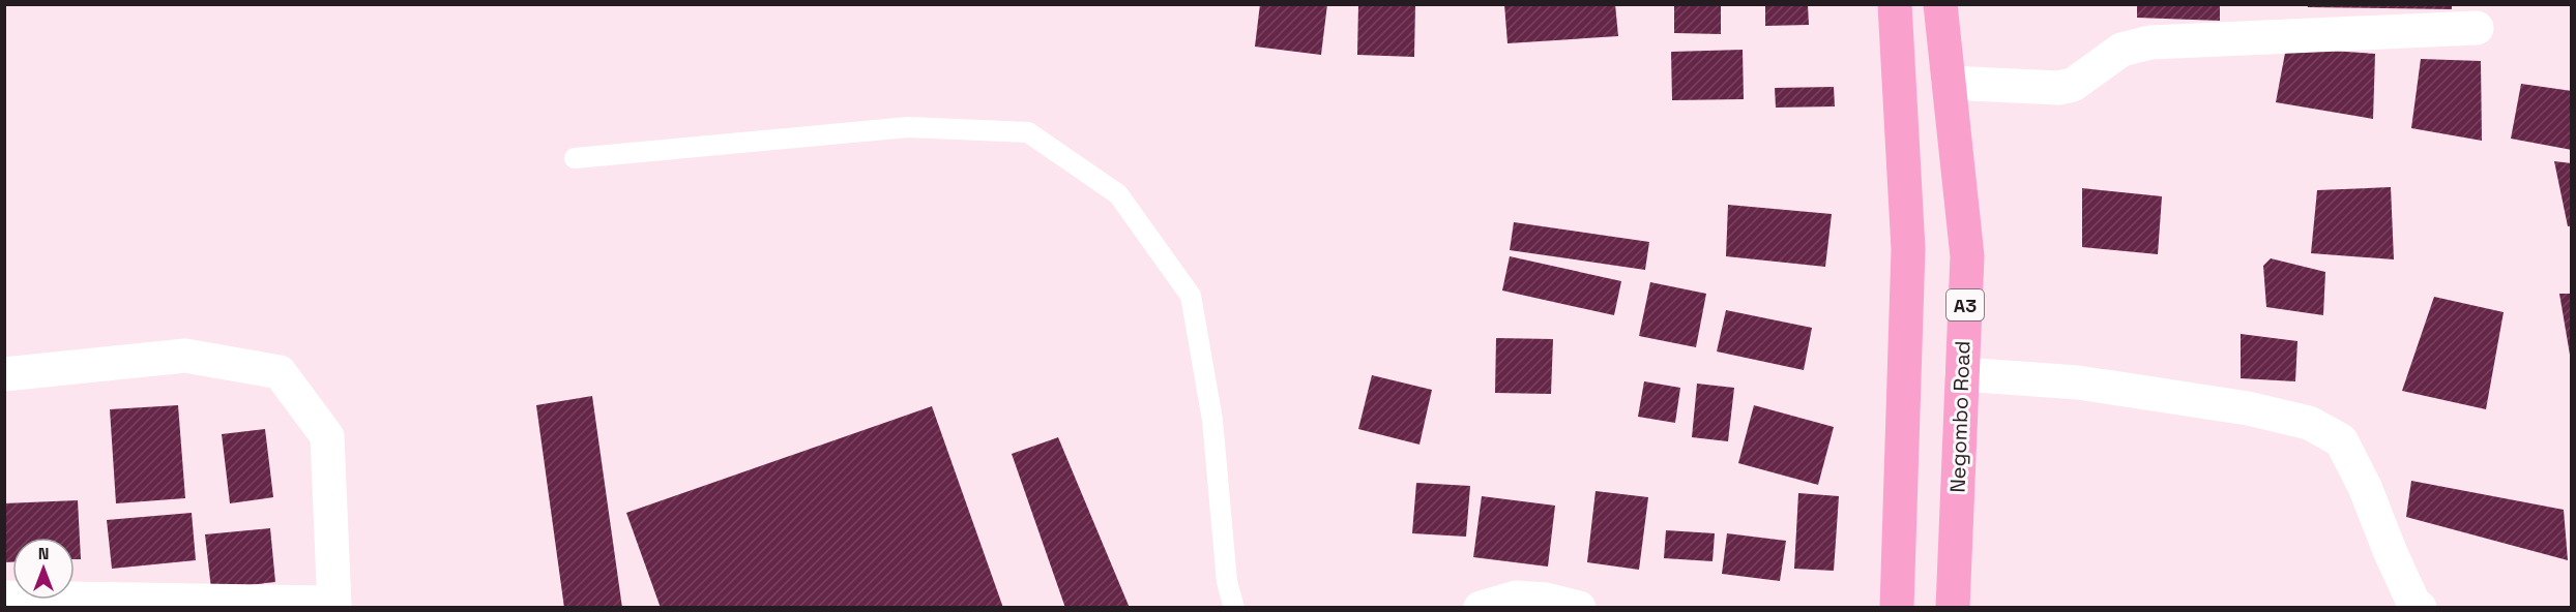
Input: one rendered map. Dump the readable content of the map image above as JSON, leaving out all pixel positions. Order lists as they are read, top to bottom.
{
  "streets": {
    "highway": ["A3", "Negombo Road"]
  },
  "north": "top"
}
